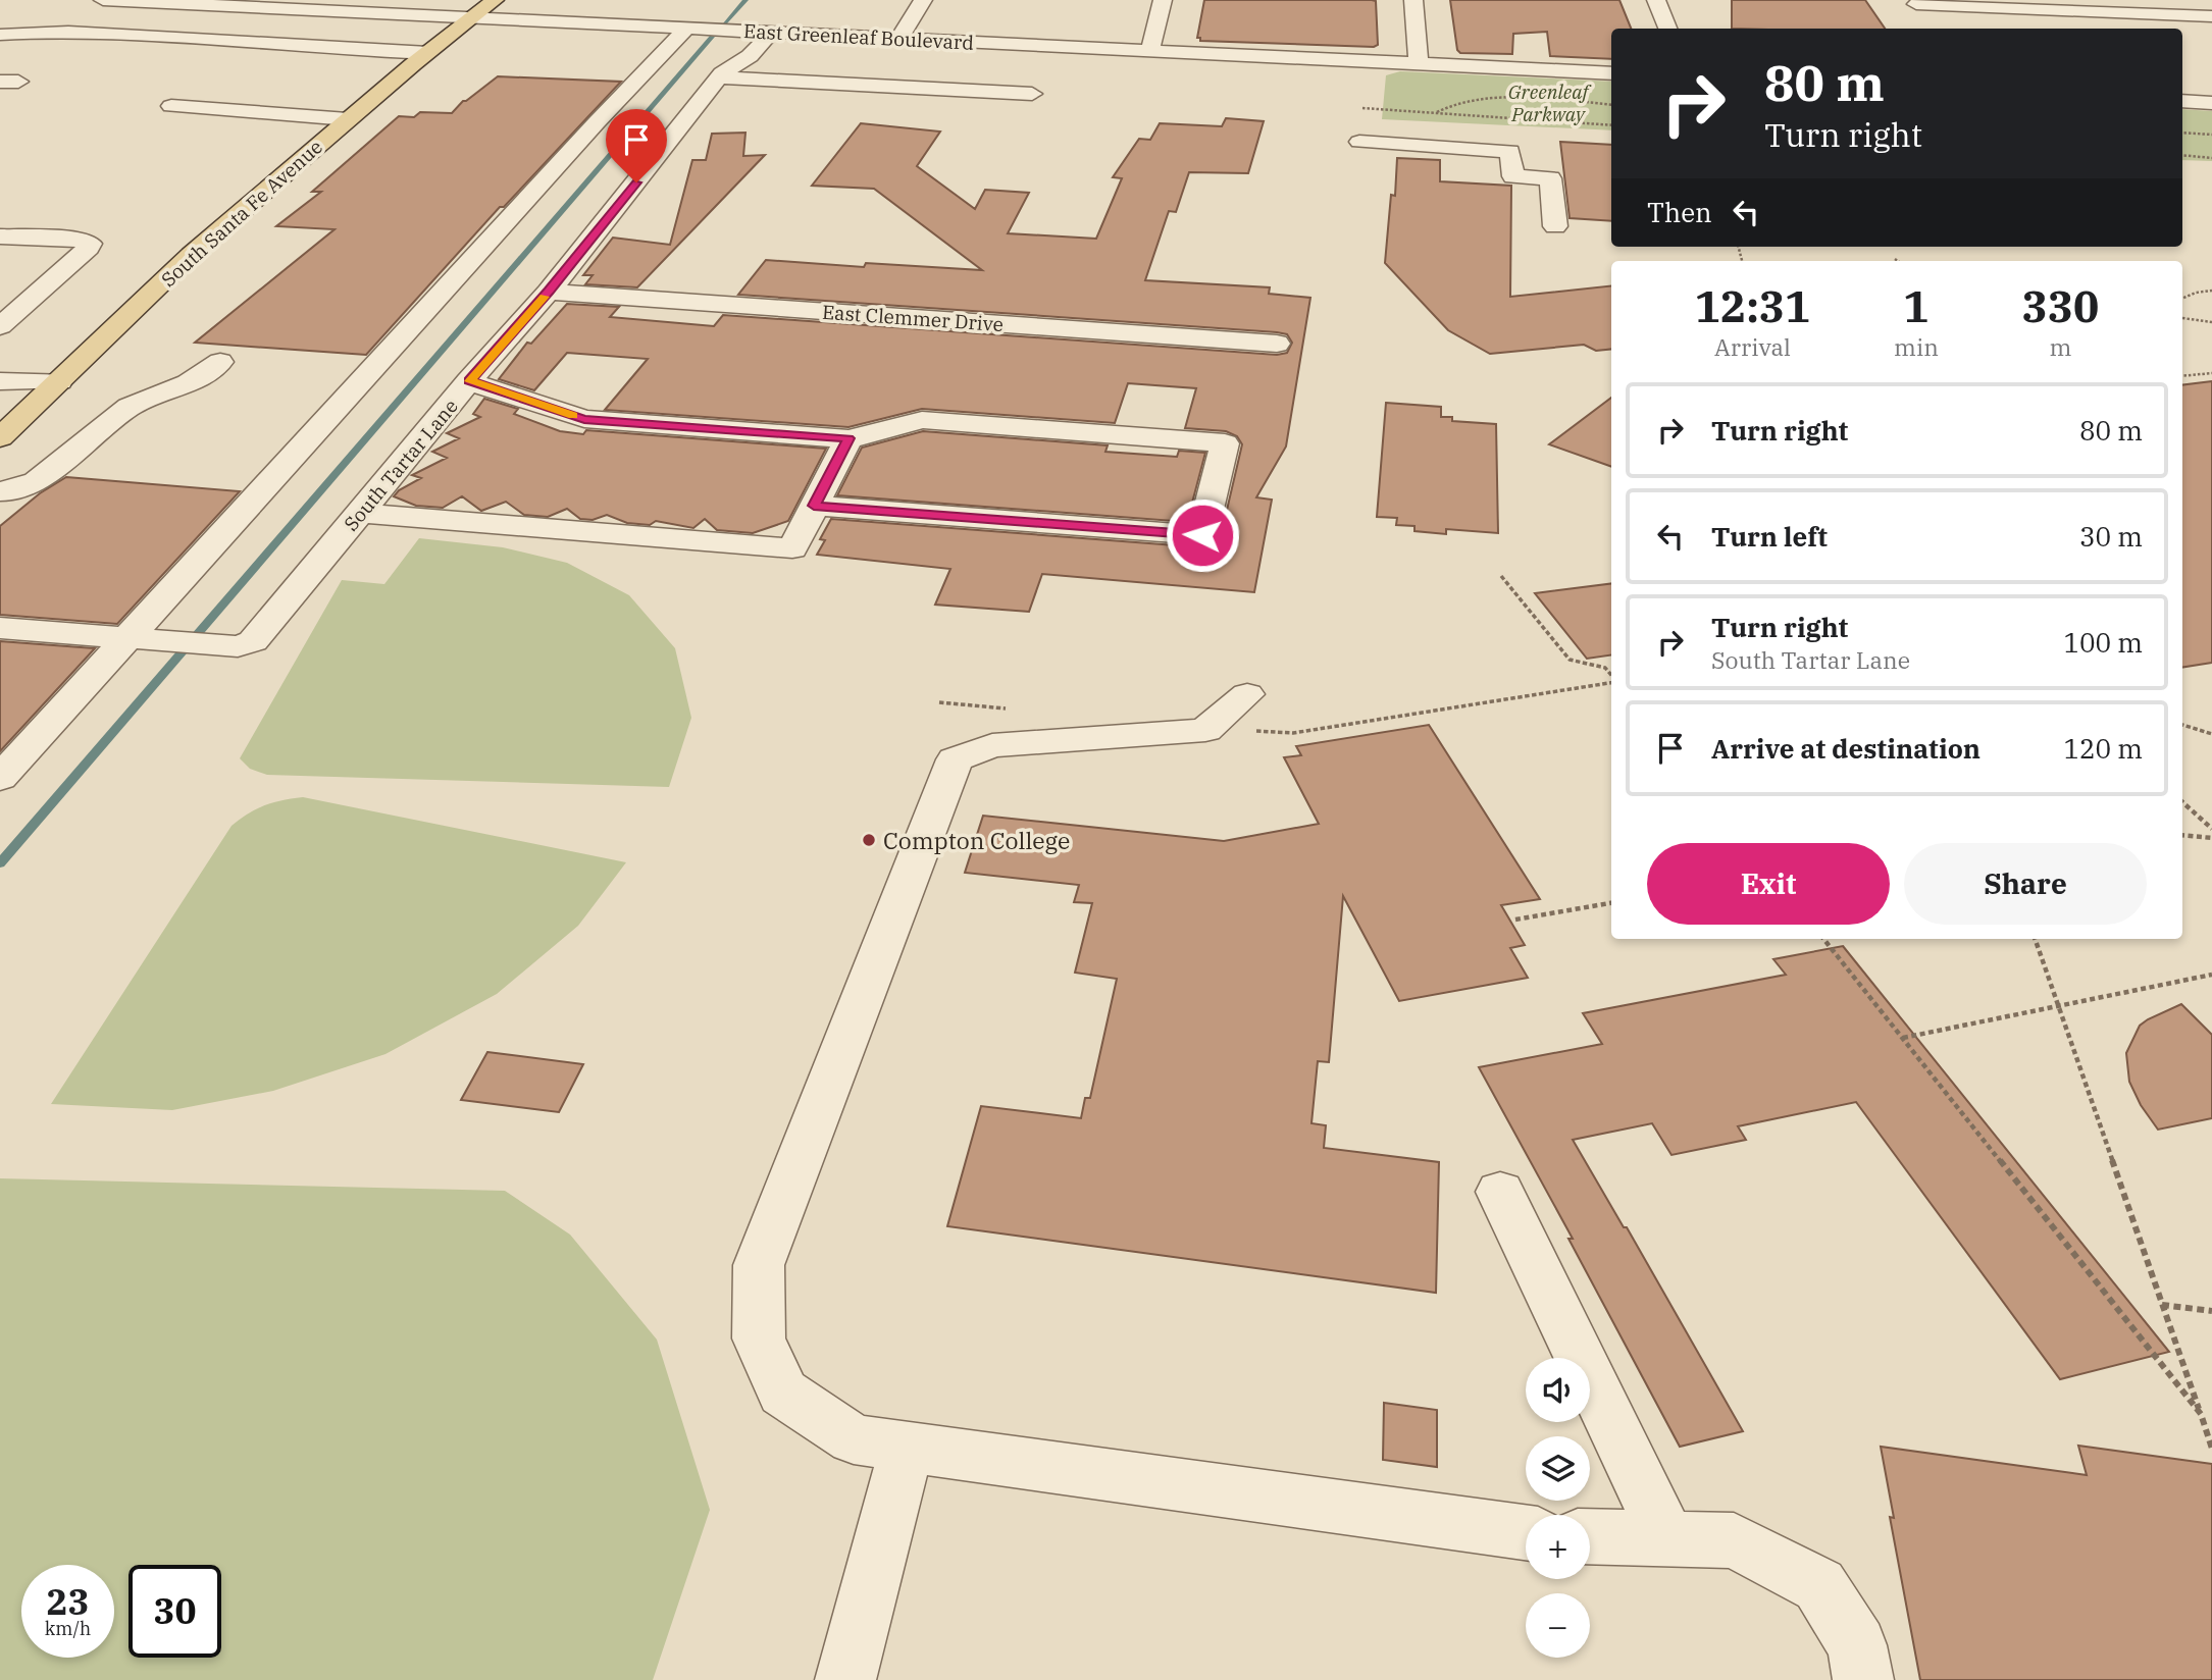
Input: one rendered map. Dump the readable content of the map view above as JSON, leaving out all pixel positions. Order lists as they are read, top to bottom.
{
  "streets": {
    "main road": ["South Santa Fe Avenue"],
    "street": ["East Greenleaf Boulevard", "East Clemmer Drive", "South Tartar Lane"]
  },
  "crossings": [
    ["East Greenleaf Boulevard", "South Santa Fe Avenue"],
    ["East Greenleaf Boulevard", "South Tartar Lane"],
    ["East Clemmer Drive", "South Tartar Lane"]
  ],
  "parks": ["Greenleaf Parkway"],
  "places": ["Compton College"],
  "page": {
    "turn": ["80 m", "Turn right"],
    "then": "Then",
    "eta": [
      "12:31",
      "Arrival",
      "1",
      "min",
      "330",
      "m"
    ],
    "list": [
      {
        "name": "Turn right",
        "value": "80 m"
      },
      {
        "name": "Turn left",
        "value": "30 m"
      },
      {
        "name": "Turn right",
        "note": "South Tartar Lane",
        "value": "100 m"
      },
      {
        "name": "Arrive at destination",
        "value": "120 m"
      }
    ],
    "buttons": ["Exit", "Share"],
    "map_buttons": ["+", "−"],
    "speed": "23 km/h",
    "limit": "30"
  }
}
